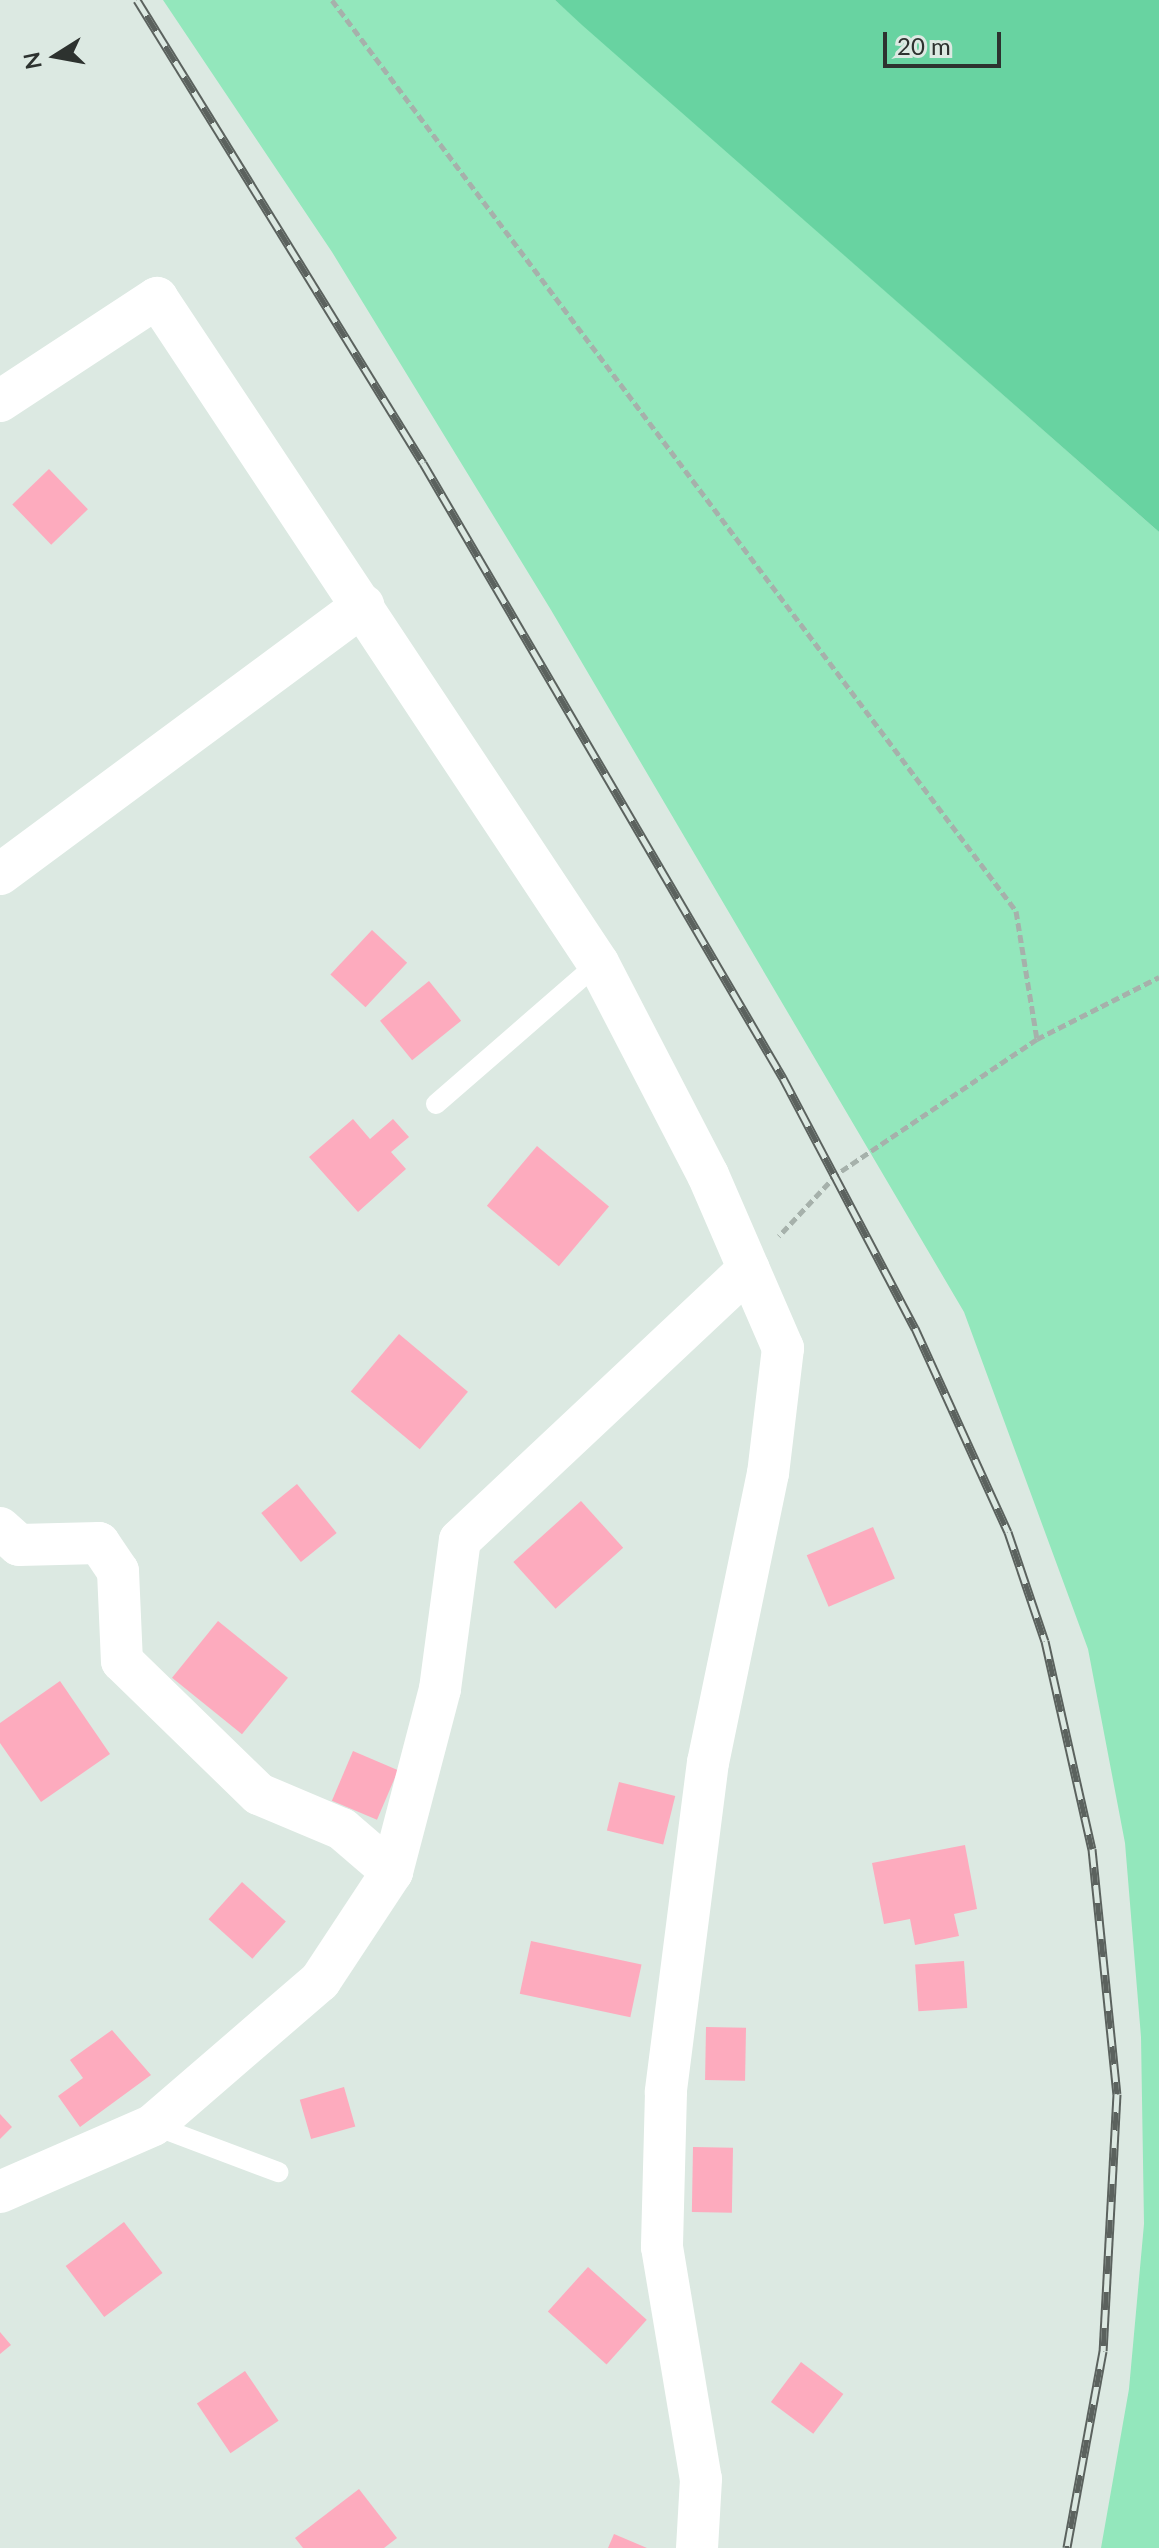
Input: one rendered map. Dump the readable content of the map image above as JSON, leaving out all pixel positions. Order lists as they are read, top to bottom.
{
  "scale_bar": "20 m",
  "north": "left"
}
